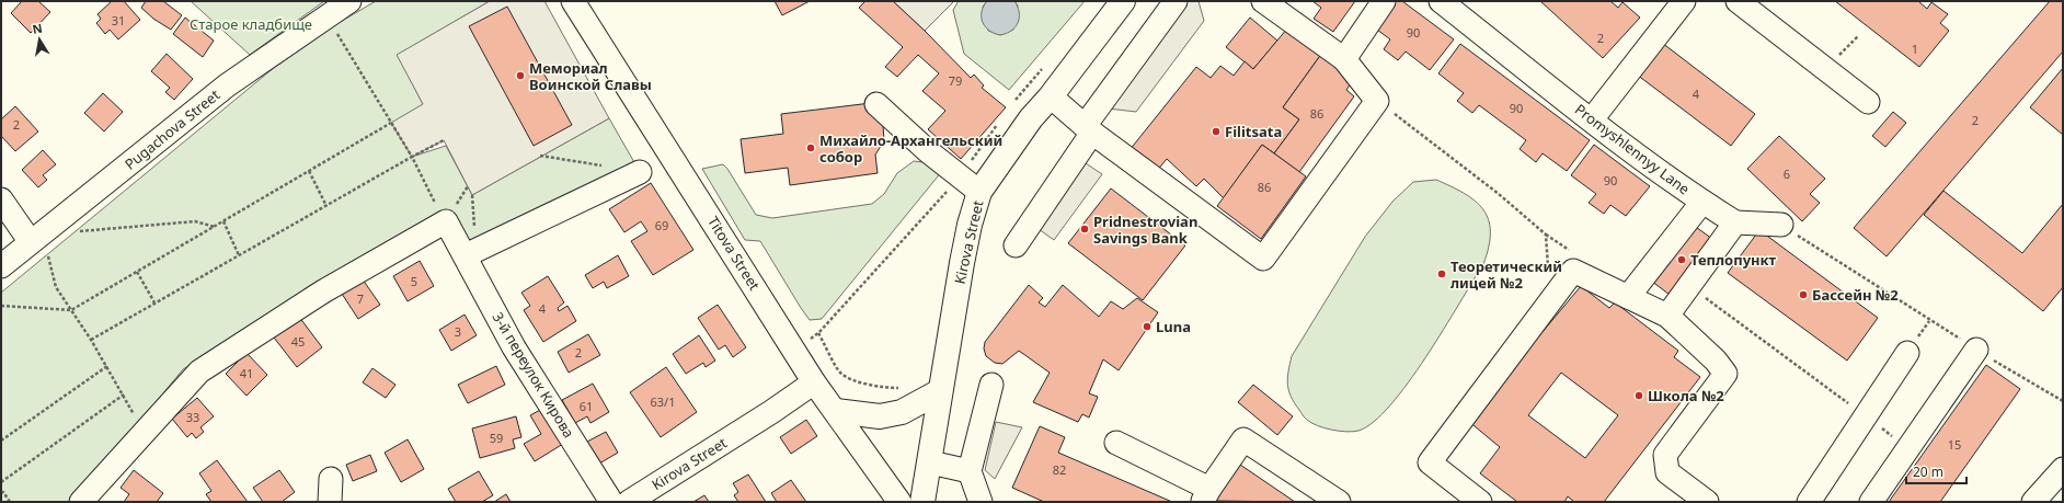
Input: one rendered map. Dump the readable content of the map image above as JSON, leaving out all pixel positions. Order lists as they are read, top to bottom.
{
  "streets": {
    "main road": ["Kirova Street"],
    "street": [
      "Pugachova Street",
      "Promyshlennyy Lane",
      "Titova Street",
      "3-й переулок Кирова"
    ]
  },
  "crossings": [
    ["Kirova Street", "Titova Street"]
  ],
  "parks": ["Старое кладбище"],
  "places": [
    "Мемориал Воинской Славы",
    "Filitsata",
    "Михайло-Архангельский собор",
    "Pridnestrovian Savings Bank",
    "Теплопункт",
    "Теоретический лицей №2",
    "Бассейн №2",
    "Luna",
    "Школа №2"
  ],
  "house_numbers": [
    "31",
    "90",
    "2",
    "1",
    "79",
    "4",
    "90",
    "86",
    "2",
    "2",
    "6",
    "90",
    "86",
    "69",
    "5",
    "7",
    "4",
    "3",
    "45",
    "2",
    "41",
    "63/1",
    "61",
    "33",
    "59",
    "15",
    "82"
  ],
  "scale_bar": "20 m",
  "north": "top"
}
